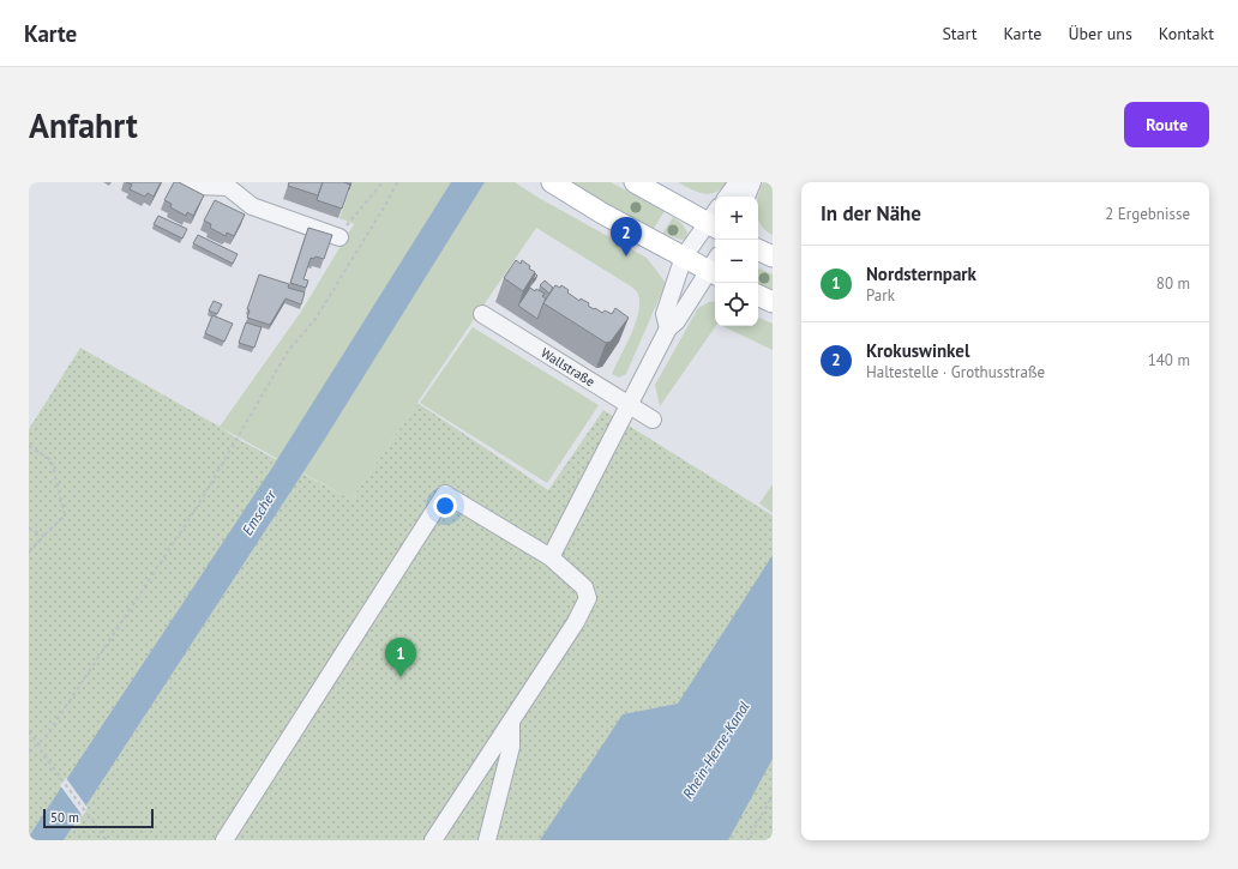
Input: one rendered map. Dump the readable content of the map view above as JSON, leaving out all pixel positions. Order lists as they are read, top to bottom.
{
  "streets": {
    "street": ["Wallstraße"]
  },
  "water": ["Emscher", "Rhein-Herne-Kanal"],
  "scale_bar": "50 m",
  "page": {
    "header": "Karte",
    "nav": [
      "Start",
      "Karte",
      "Über uns",
      "Kontakt"
    ],
    "buttons": "Route",
    "title": "Anfahrt",
    "heading": ["In der Nähe", "2 Ergebnisse"],
    "map_buttons": ["+", "−"],
    "pins": ["2", "1"],
    "list": [
      {
        "mark": "1",
        "name": "Nordsternpark",
        "note": "Park",
        "value": "80 m"
      },
      {
        "mark": "2",
        "name": "Krokuswinkel",
        "note": "Haltestelle · Grothusstraße",
        "value": "140 m"
      }
    ],
    "scale": "50 m"
  }
}
